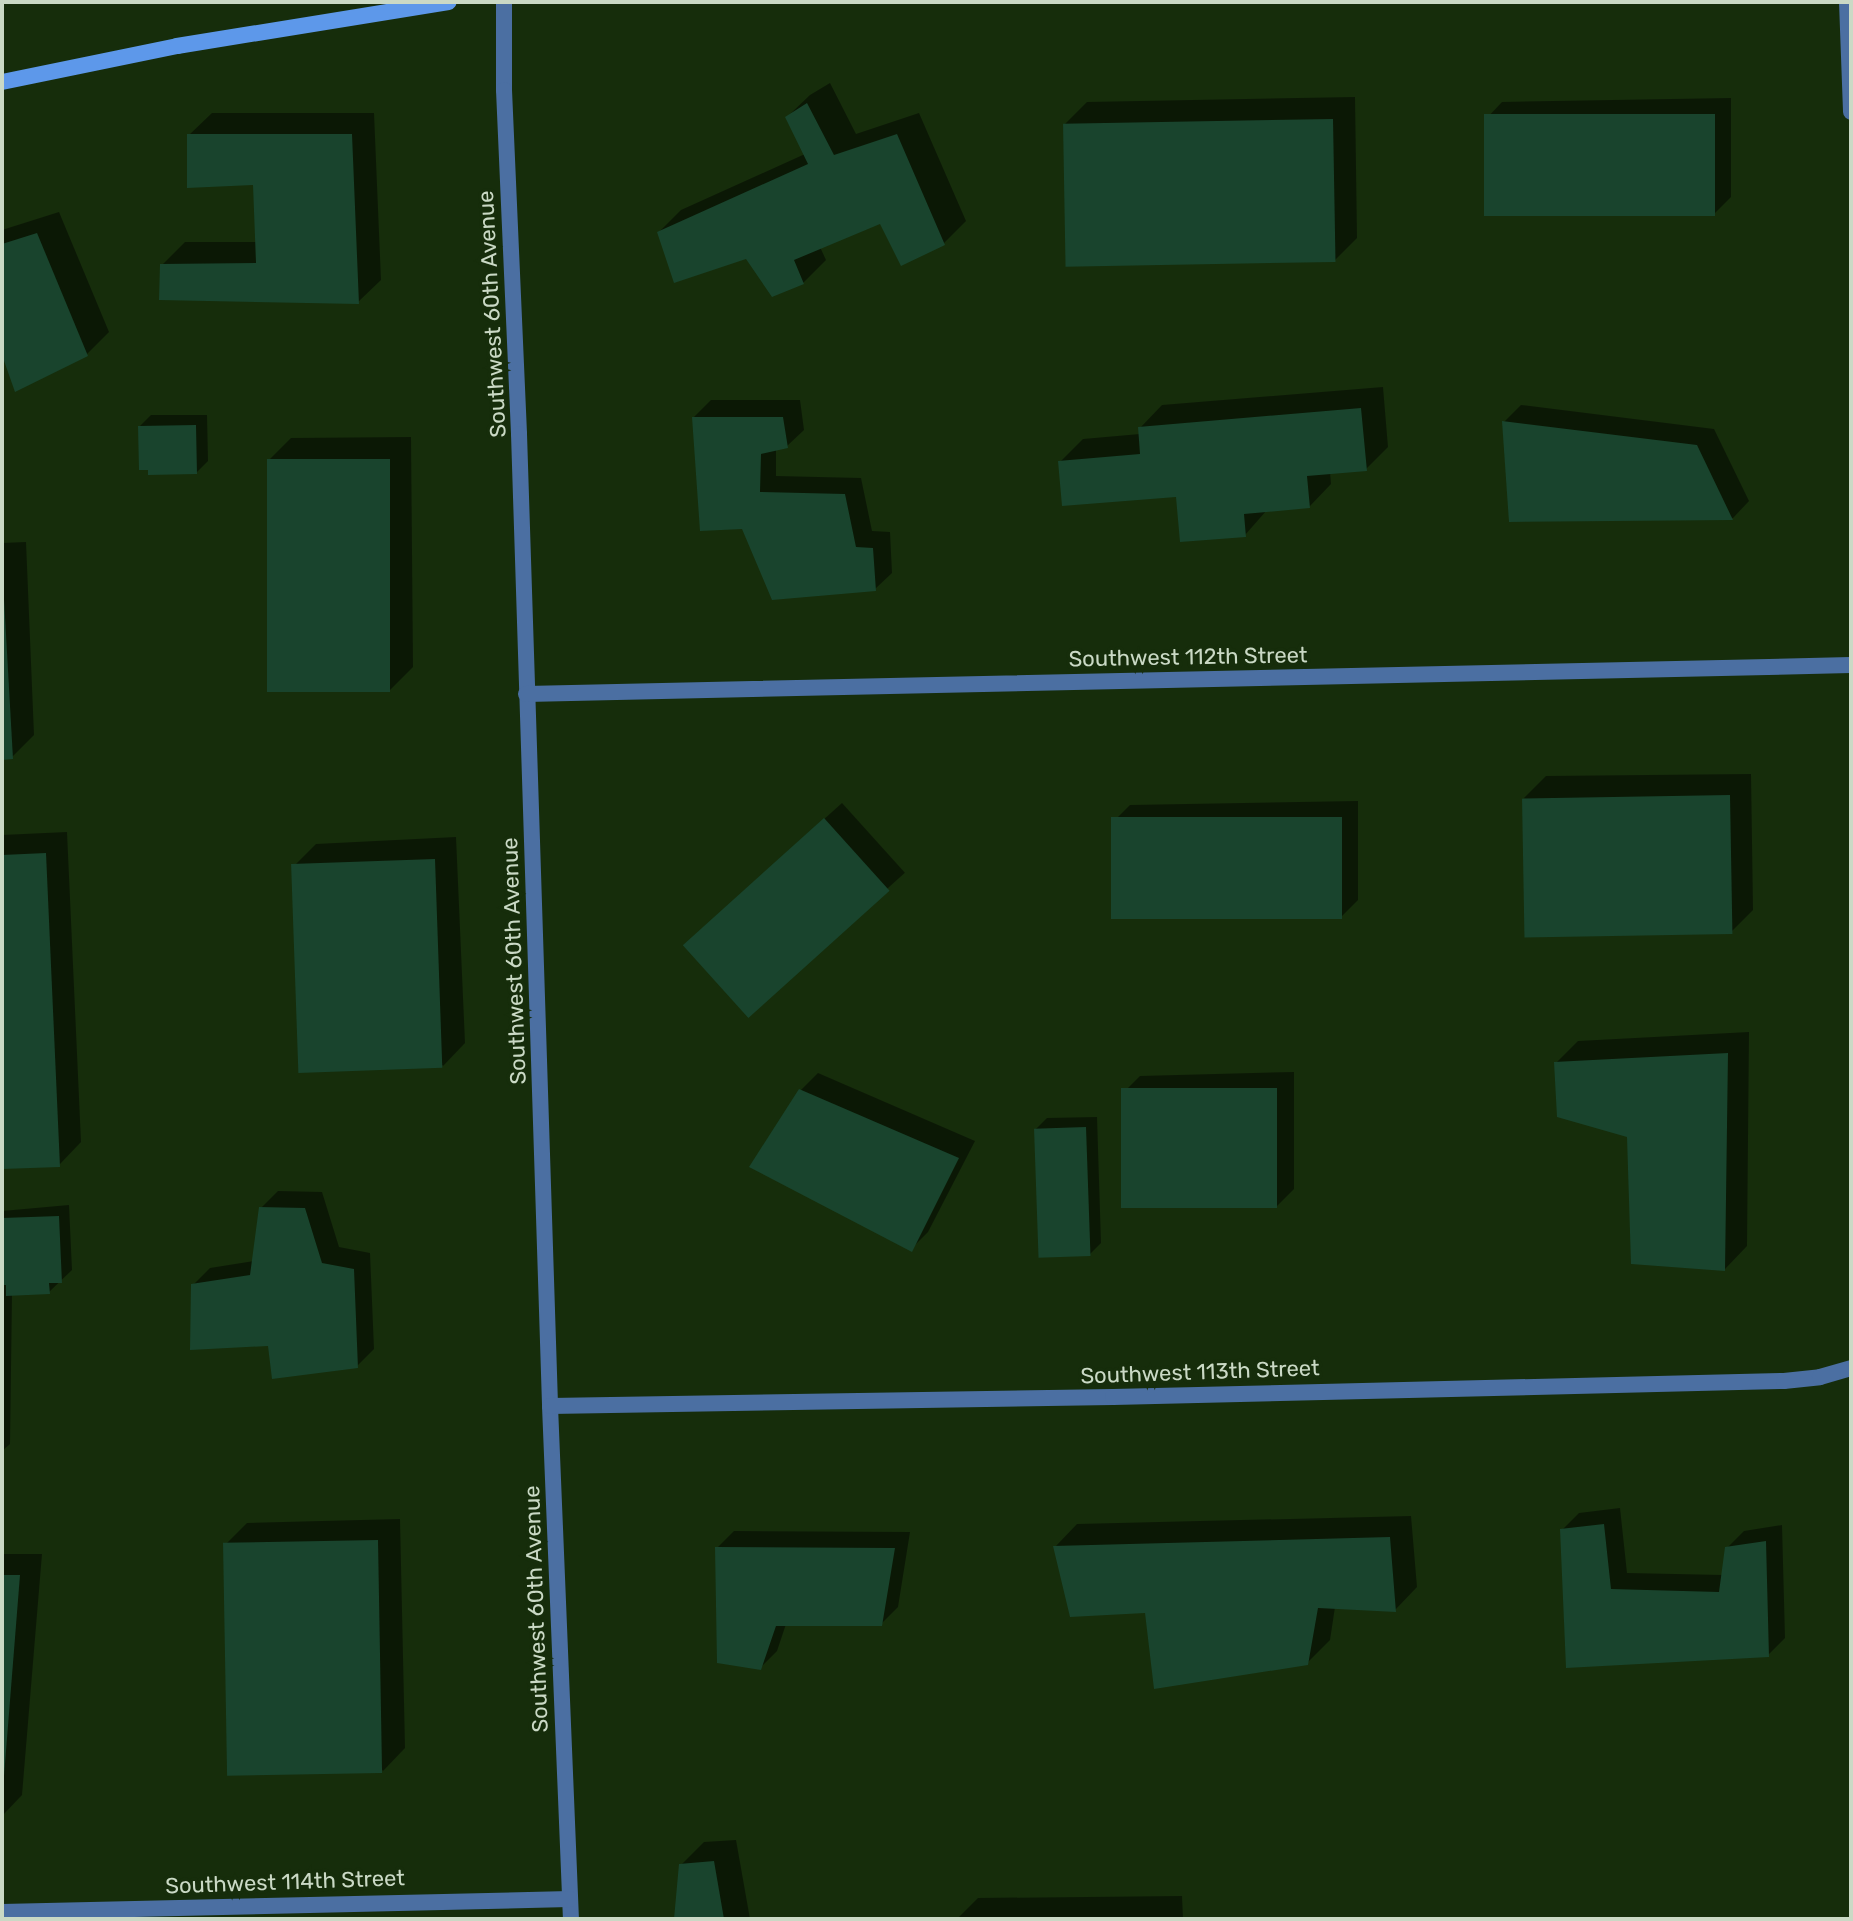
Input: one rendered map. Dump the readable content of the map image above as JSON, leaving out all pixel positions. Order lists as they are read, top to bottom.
{
  "streets": {
    "street": [
      "Southwest 60th Avenue",
      "Southwest 112th Street",
      "Southwest 113th Street",
      "Southwest 114th Street"
    ]
  },
  "crossings": [
    ["Southwest 60th Avenue", "Southwest 112th Street"],
    ["Southwest 60th Avenue", "Southwest 113th Street"],
    ["Southwest 60th Avenue", "Southwest 114th Street"]
  ]
}
